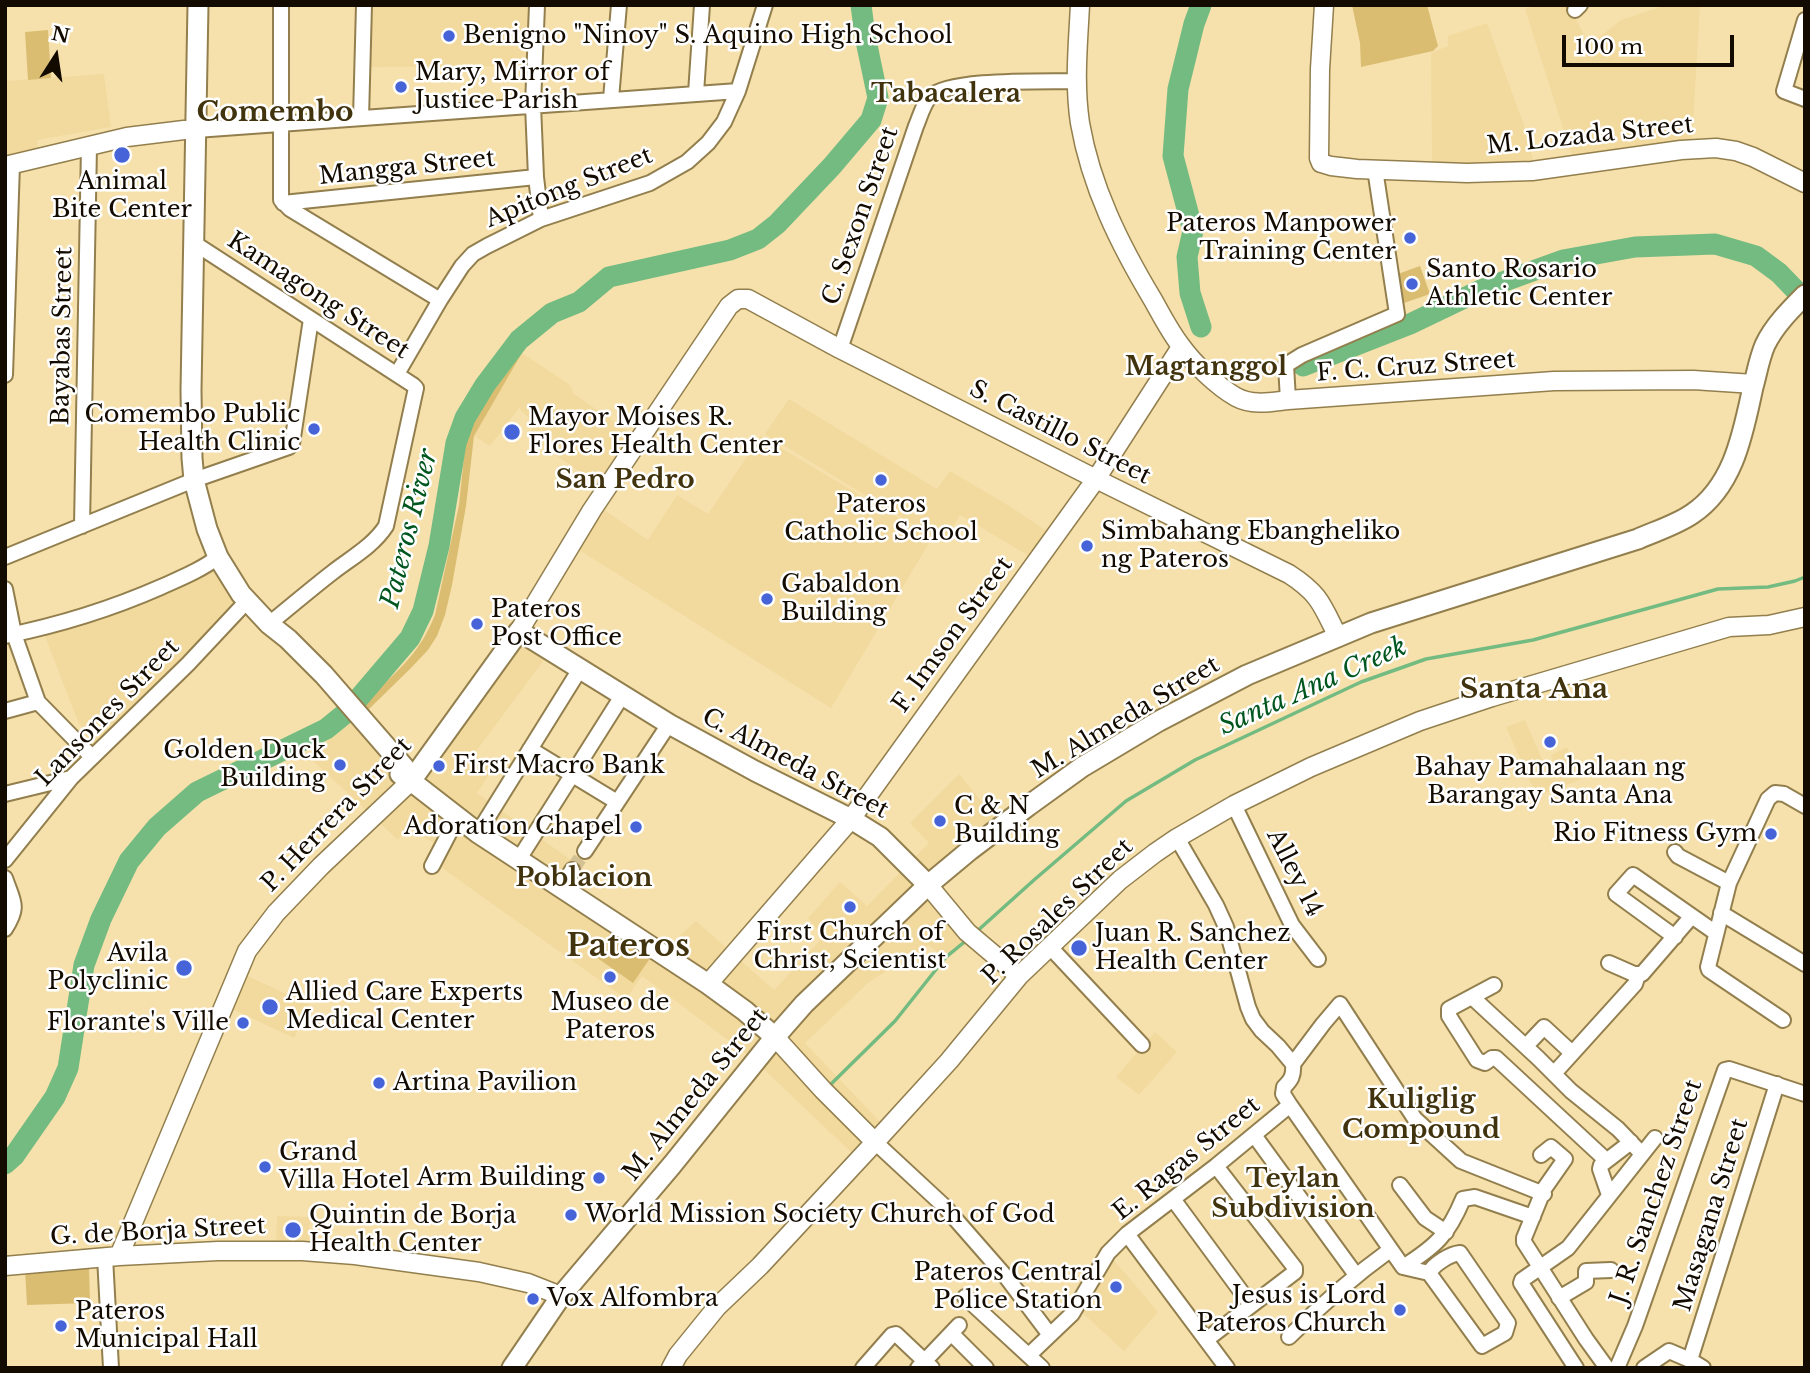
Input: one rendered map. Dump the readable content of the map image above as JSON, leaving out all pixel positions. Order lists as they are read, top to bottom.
{
  "streets": {
    "main road": ["M. Almeda Street", "C. Almeda Street", "P. Herrera Street"],
    "street": [
      "M. Lozada Street",
      "Mangga Street",
      "Apitong Street",
      "C. Sexon Street",
      "Kamagong Street",
      "Bayabas Street",
      "F. C. Cruz Street",
      "S. Castillo Street",
      "F. Imson Street",
      "Lansones Street",
      "Alley 14",
      "P. Rosales Street",
      "E. Ragas Street",
      "J. R. Sanchez Street",
      "Masagana Street",
      "G. de Borja Street"
    ]
  },
  "crossings": [
    ["Apitong Street", "Kamagong Street"],
    ["C. Sexon Street", "F. C. Cruz Street"],
    ["C. Sexon Street", "S. Castillo Street"],
    ["F. C. Cruz Street", "F. Imson Street"],
    ["F. C. Cruz Street", "M. Almeda Street"],
    ["S. Castillo Street", "F. Imson Street"],
    ["S. Castillo Street", "M. Almeda Street"],
    ["S. Castillo Street", "P. Herrera Street"],
    ["F. Imson Street", "C. Almeda Street"],
    ["M. Almeda Street", "C. Almeda Street"],
    ["M. Almeda Street", "G. de Borja Street"],
    ["C. Almeda Street", "P. Herrera Street"],
    ["C. Almeda Street", "P. Rosales Street"],
    ["P. Herrera Street", "G. de Borja Street"],
    ["Alley 14", "P. Rosales Street"],
    ["J. R. Sanchez Street", "Masagana Street"]
  ],
  "districts": [
    "Tabacalera",
    "Comembo",
    "Magtanggol",
    "San Pedro",
    "Santa Ana",
    "Poblacion",
    "Pateros",
    "Kuliglig Compound",
    "Teylan Subdivision"
  ],
  "water": ["Pateros River", "Santa Ana Creek"],
  "places": [
    "Benigno \"Ninoy\" S. Aquino High School",
    "Mary, Mirror of Justice Parish",
    "Animal Bite Center",
    "Pateros Manpower Training Center",
    "Santo Rosario Athletic Center",
    "Comembo Public Health Clinic",
    "Mayor Moises R. Flores Health Center",
    "Pateros Catholic School",
    "Simbahang Ebangheliko ng Pateros",
    "Gabaldon Building",
    "Pateros Post Office",
    "Bahay Pamahalaan ng Barangay Santa Ana",
    "Golden Duck Building",
    "First Macro Bank",
    "C & N Building",
    "Adoration Chapel",
    "Rio Fitness Gym",
    "First Church of Christ, Scientist",
    "Juan R. Sanchez Health Center",
    "Avila Polyclinic",
    "Museo de Pateros",
    "Allied Care Experts Medical Center",
    "Florante's Ville",
    "Artina Pavilion",
    "Grand Villa Hotel",
    "Arm Building",
    "World Mission Society Church of God",
    "Quintin de Borja Health Center",
    "Pateros Central Police Station",
    "Vox Alfombra",
    "Jesus is Lord Pateros Church",
    "Pateros Municipal Hall"
  ],
  "scale_bar": "100 m",
  "north": "top"
}
